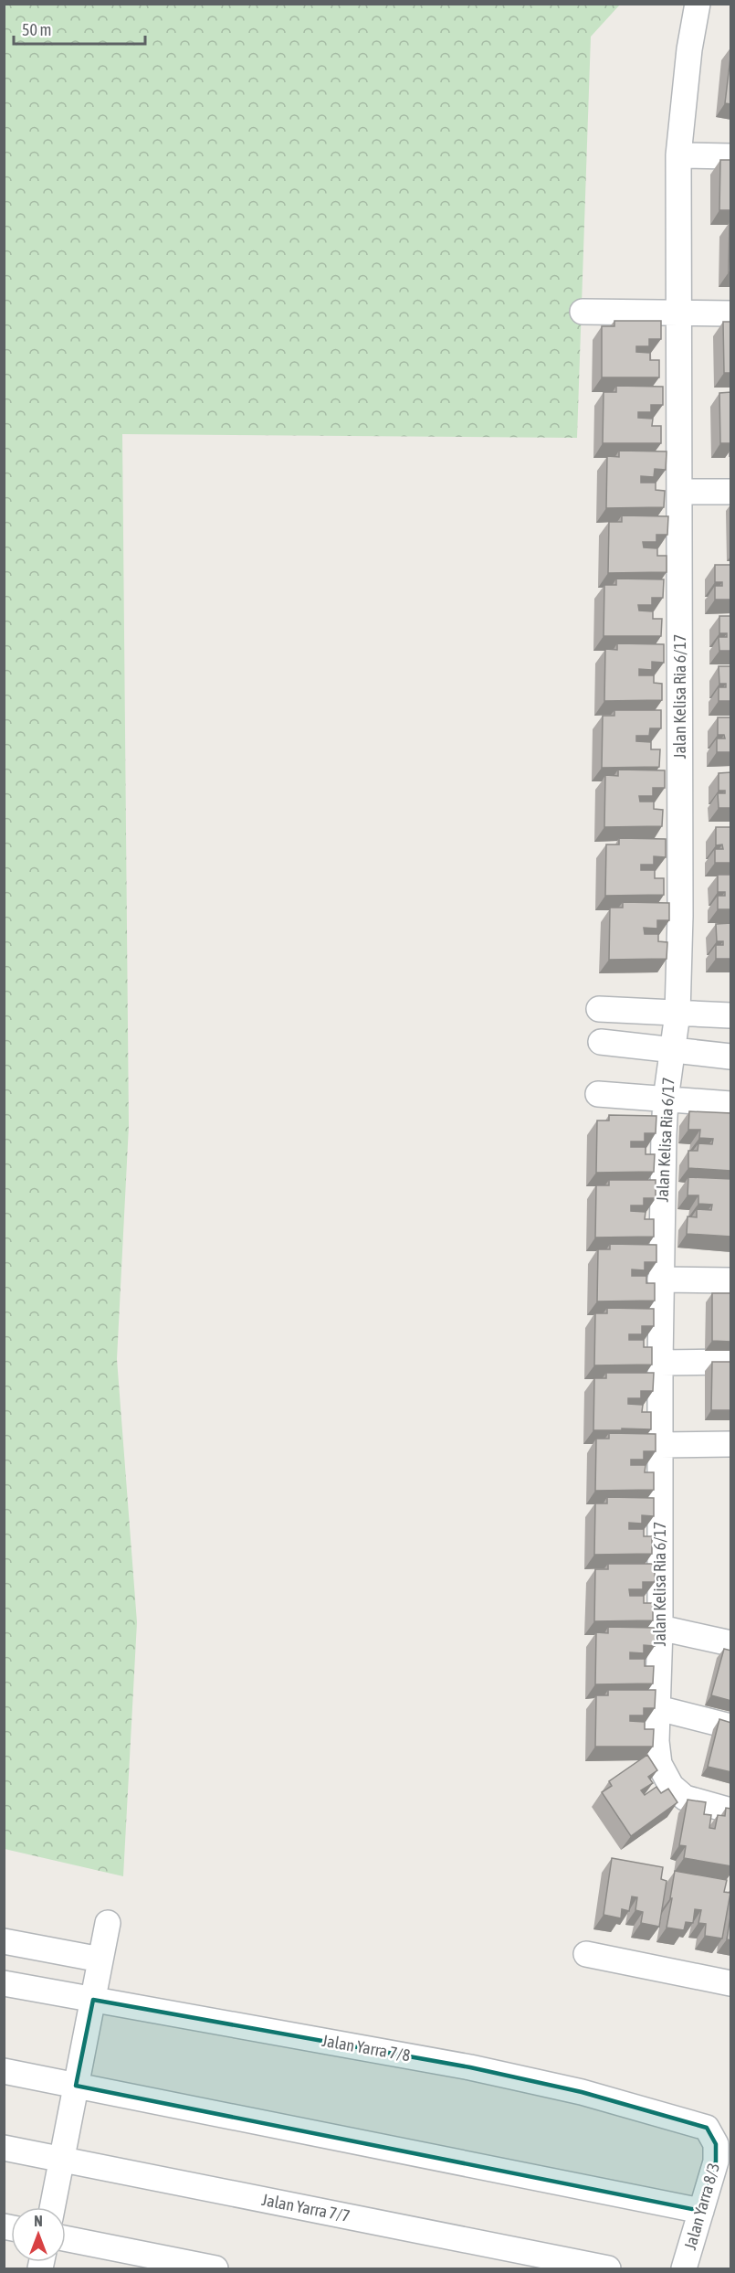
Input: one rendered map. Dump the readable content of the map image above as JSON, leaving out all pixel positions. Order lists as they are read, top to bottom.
{
  "streets": {
    "street": [
      "Jalan Kelisa Ria 6/17",
      "Jalan Yarra 7/8",
      "Jalan Yarra 8/3",
      "Jalan Yarra 7/7"
    ]
  },
  "crossings": [
    ["Jalan Yarra 7/8", "Jalan Yarra 8/3"]
  ],
  "scale_bar": "50 m",
  "north": "top"
}
